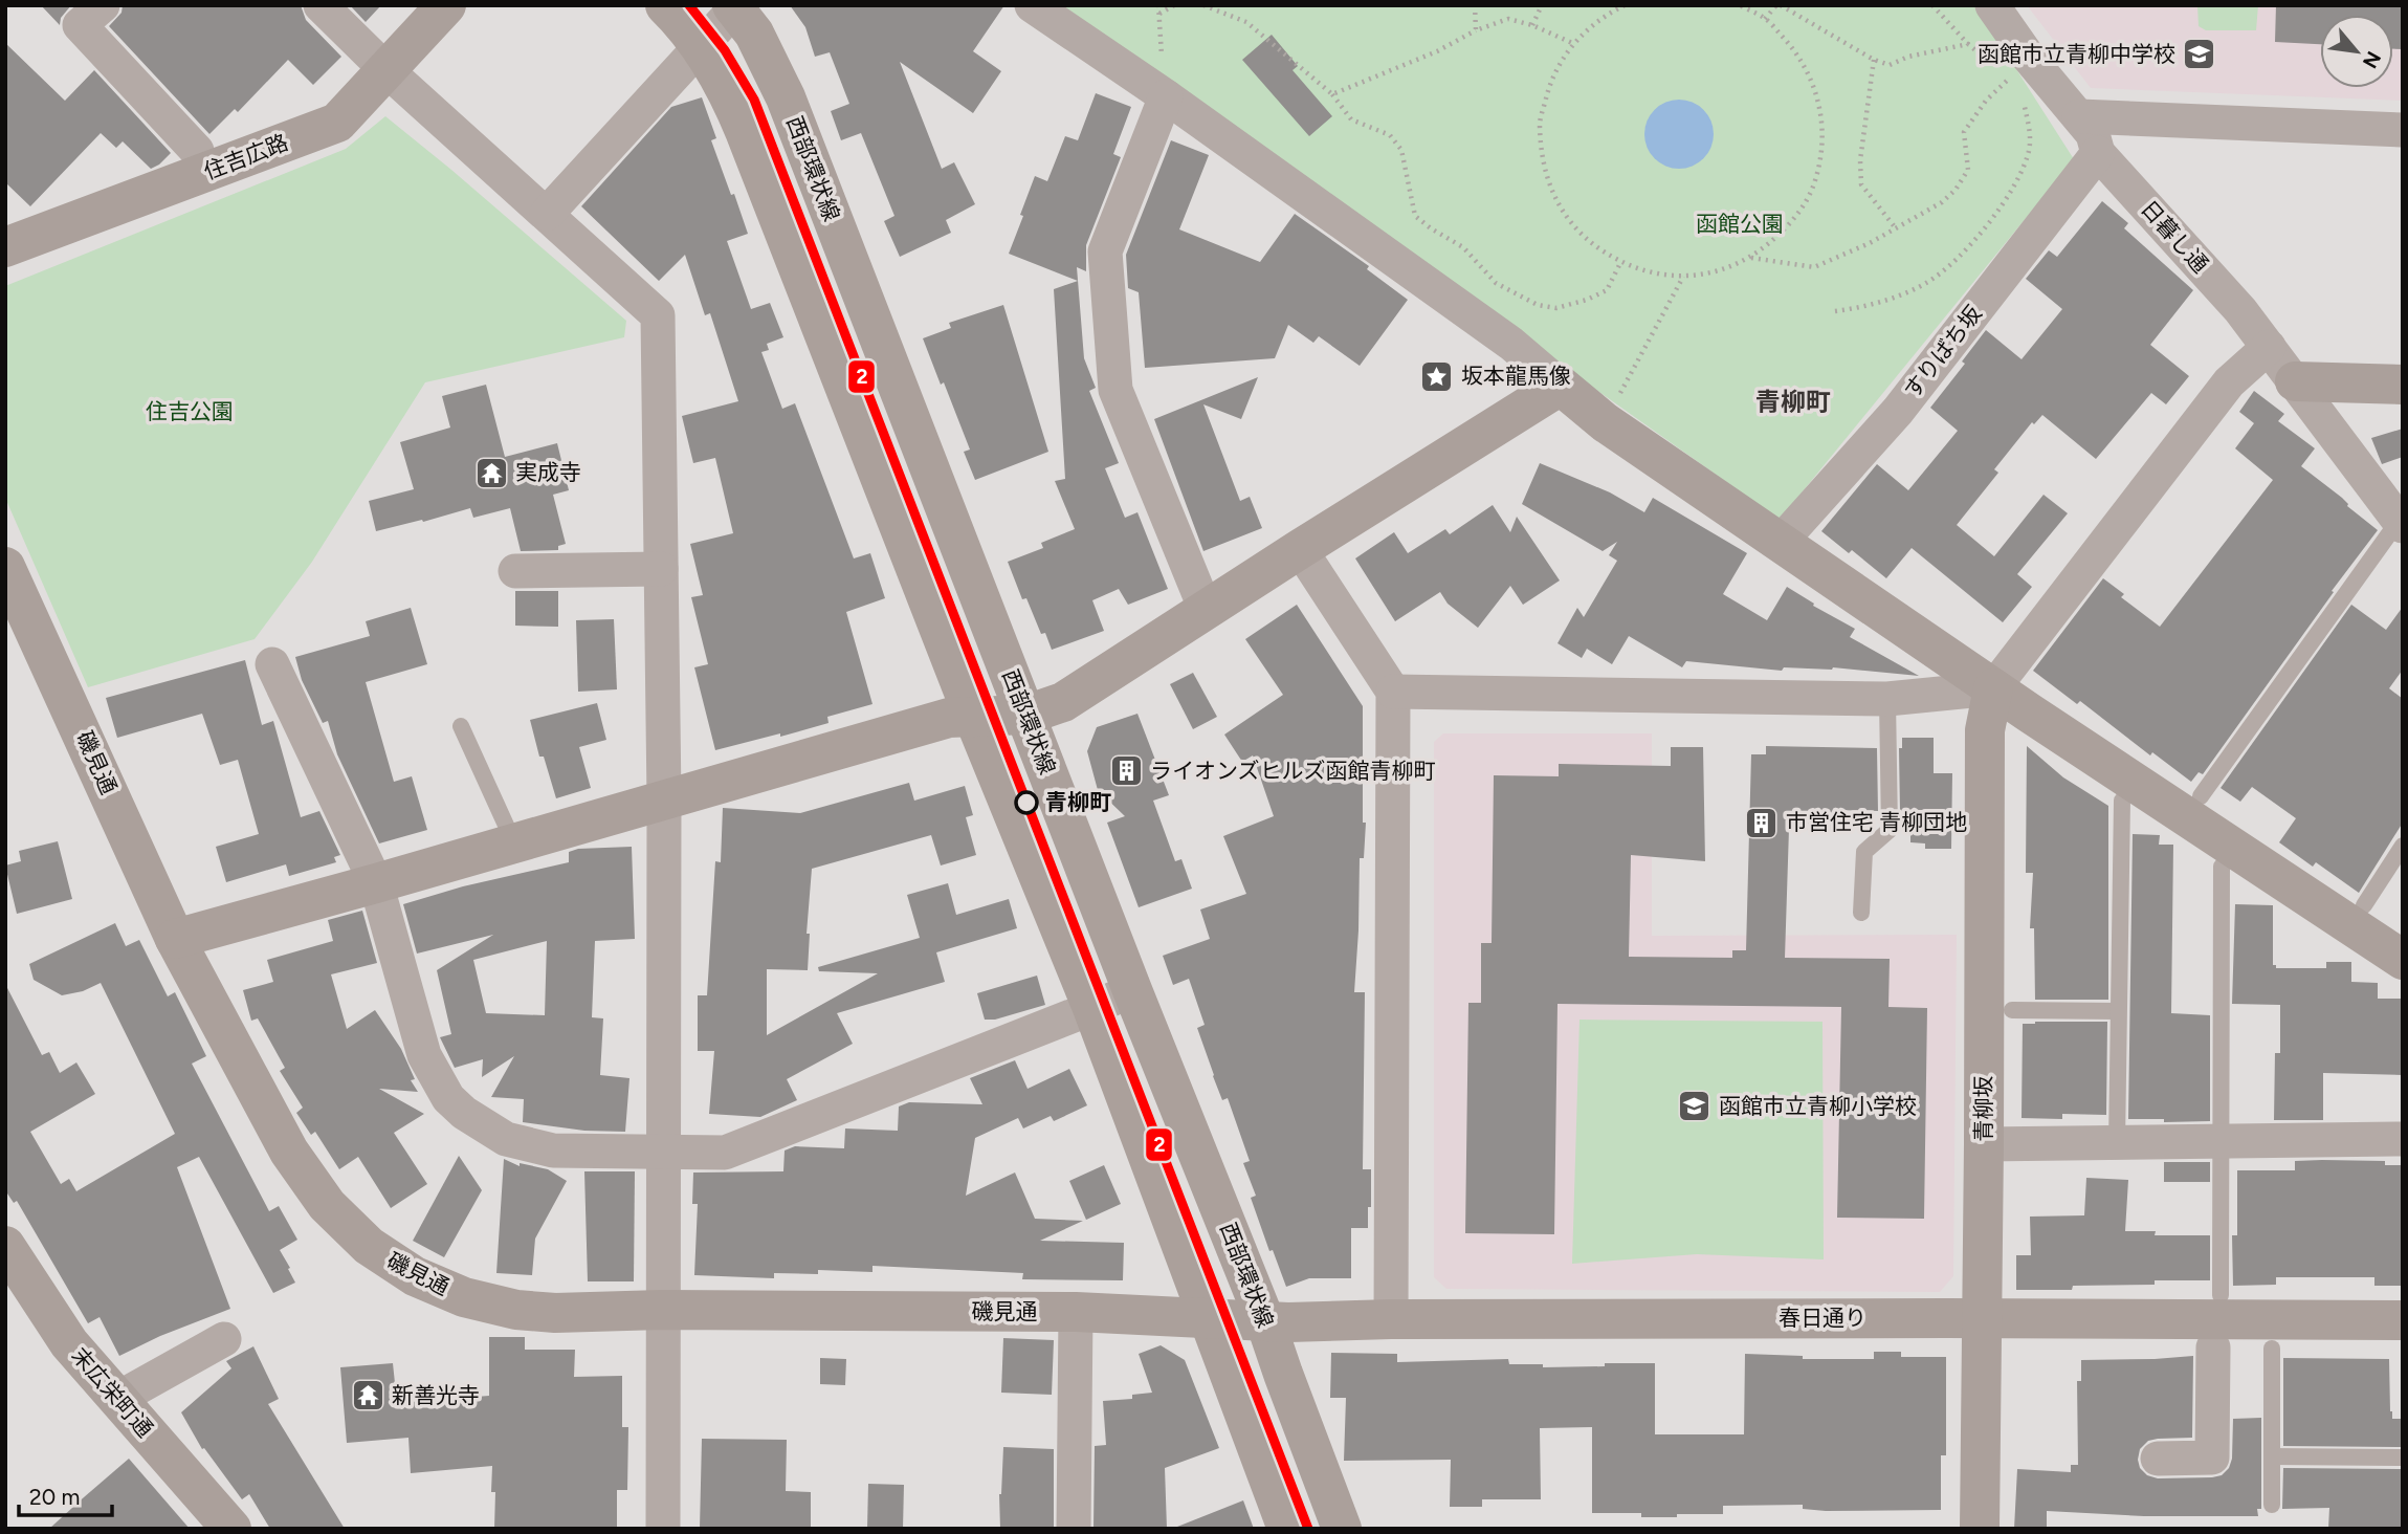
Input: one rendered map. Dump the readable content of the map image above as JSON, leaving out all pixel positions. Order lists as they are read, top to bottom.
{
  "streets": {
    "street": [
      "住吉広路",
      "西部環状線",
      "日暮し通",
      "すりばち坂",
      "磯見通",
      "青柳坂",
      "春日通り",
      "末広栄町通"
    ]
  },
  "crossings": [
    ["西部環状線", "磯見通"],
    ["西部環状線", "春日通り"],
    ["日暮し通", "すりばち坂"],
    ["磯見通", "春日通り"],
    ["青柳坂", "春日通り"]
  ],
  "districts": ["青柳町"],
  "parks": ["函館公園", "住吉公園"],
  "places": {
    "school or university": ["函館市立青柳中学校", "函館市立青柳小学校"],
    "place": ["坂本龍馬像"],
    "temple": ["実成寺", "新善光寺"],
    "building": ["ライオンズヒルズ函館青柳町", "市営住宅 青柳団地"],
    "other": ["青柳町"]
  },
  "lines": ["transit line 2"],
  "scale_bar": "20 m",
  "north": "bottom right"
}
